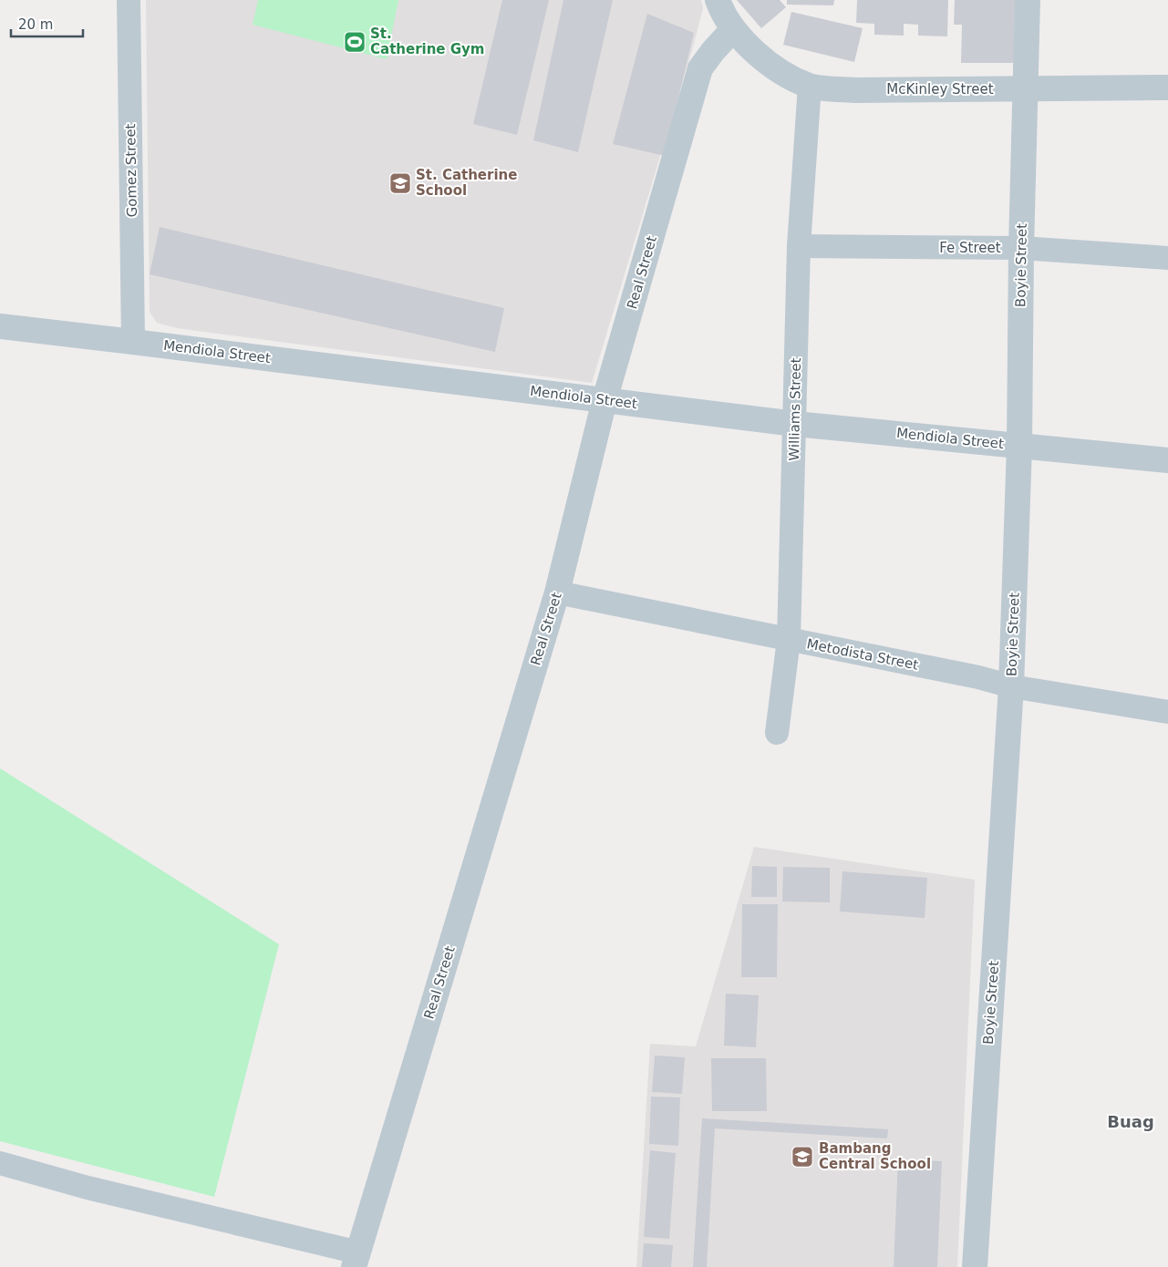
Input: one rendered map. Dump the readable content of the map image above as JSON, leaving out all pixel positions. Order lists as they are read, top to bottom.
{
  "streets": {
    "street": [
      "McKinley Street",
      "Gomez Street",
      "Fe Street",
      "Boyie Street",
      "Real Street",
      "Mendiola Street",
      "Williams Street",
      "Metodista Street"
    ]
  },
  "crossings": [
    ["McKinley Street", "Boyie Street"],
    ["McKinley Street", "Real Street"],
    ["McKinley Street", "Williams Street"],
    ["Gomez Street", "Mendiola Street"],
    ["Fe Street", "Boyie Street"],
    ["Fe Street", "Williams Street"],
    ["Boyie Street", "Mendiola Street"],
    ["Boyie Street", "Metodista Street"],
    ["Real Street", "Mendiola Street"],
    ["Real Street", "Metodista Street"],
    ["Mendiola Street", "Williams Street"],
    ["Williams Street", "Metodista Street"]
  ],
  "districts": ["Buag"],
  "places": {
    "sports": ["St. Catherine Gym"],
    "school or university": ["St. Catherine School", "Bambang Central School"]
  },
  "scale_bar": "20 m"
}
